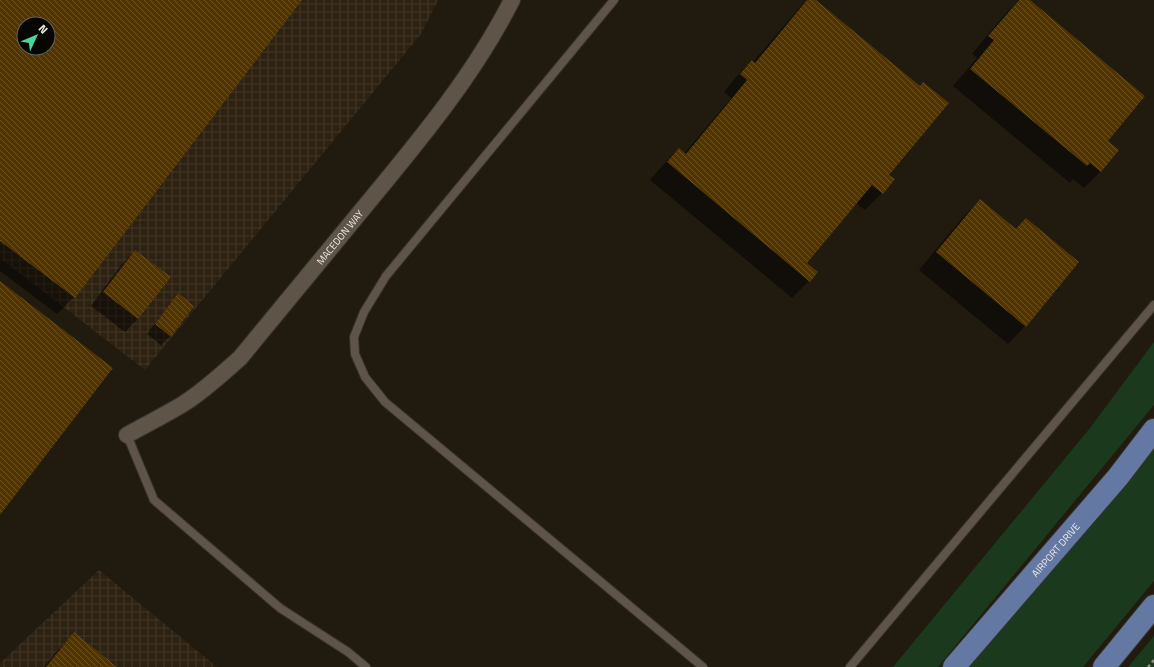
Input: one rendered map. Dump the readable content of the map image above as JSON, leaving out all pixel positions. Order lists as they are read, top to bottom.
{
  "streets": {
    "main road": ["AIRPORT DRIVE"],
    "street": ["MACEDON WAY"]
  },
  "north": "top right"
}
